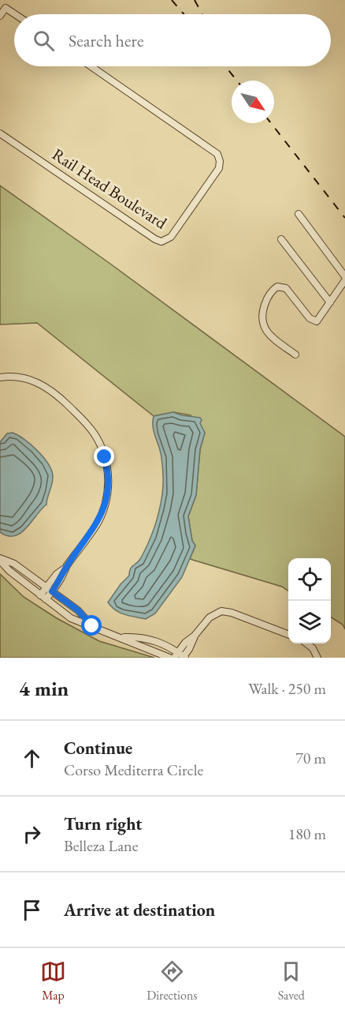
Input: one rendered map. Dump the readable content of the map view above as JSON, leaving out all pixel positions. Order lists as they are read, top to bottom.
{
  "streets": {
    "street": ["Rail Head Boulevard"]
  },
  "north": "bottom right",
  "page": {
    "search": "Search here",
    "heading": ["4 min", "Walk · 250 m"],
    "list": [
      ["Continue", "Corso Mediterra Circle", "70 m"],
      ["Turn right", "Belleza Lane", "180 m"],
      "Arrive at destination"
    ],
    "nav": ["Map", "Directions", "Saved"]
  }
}
